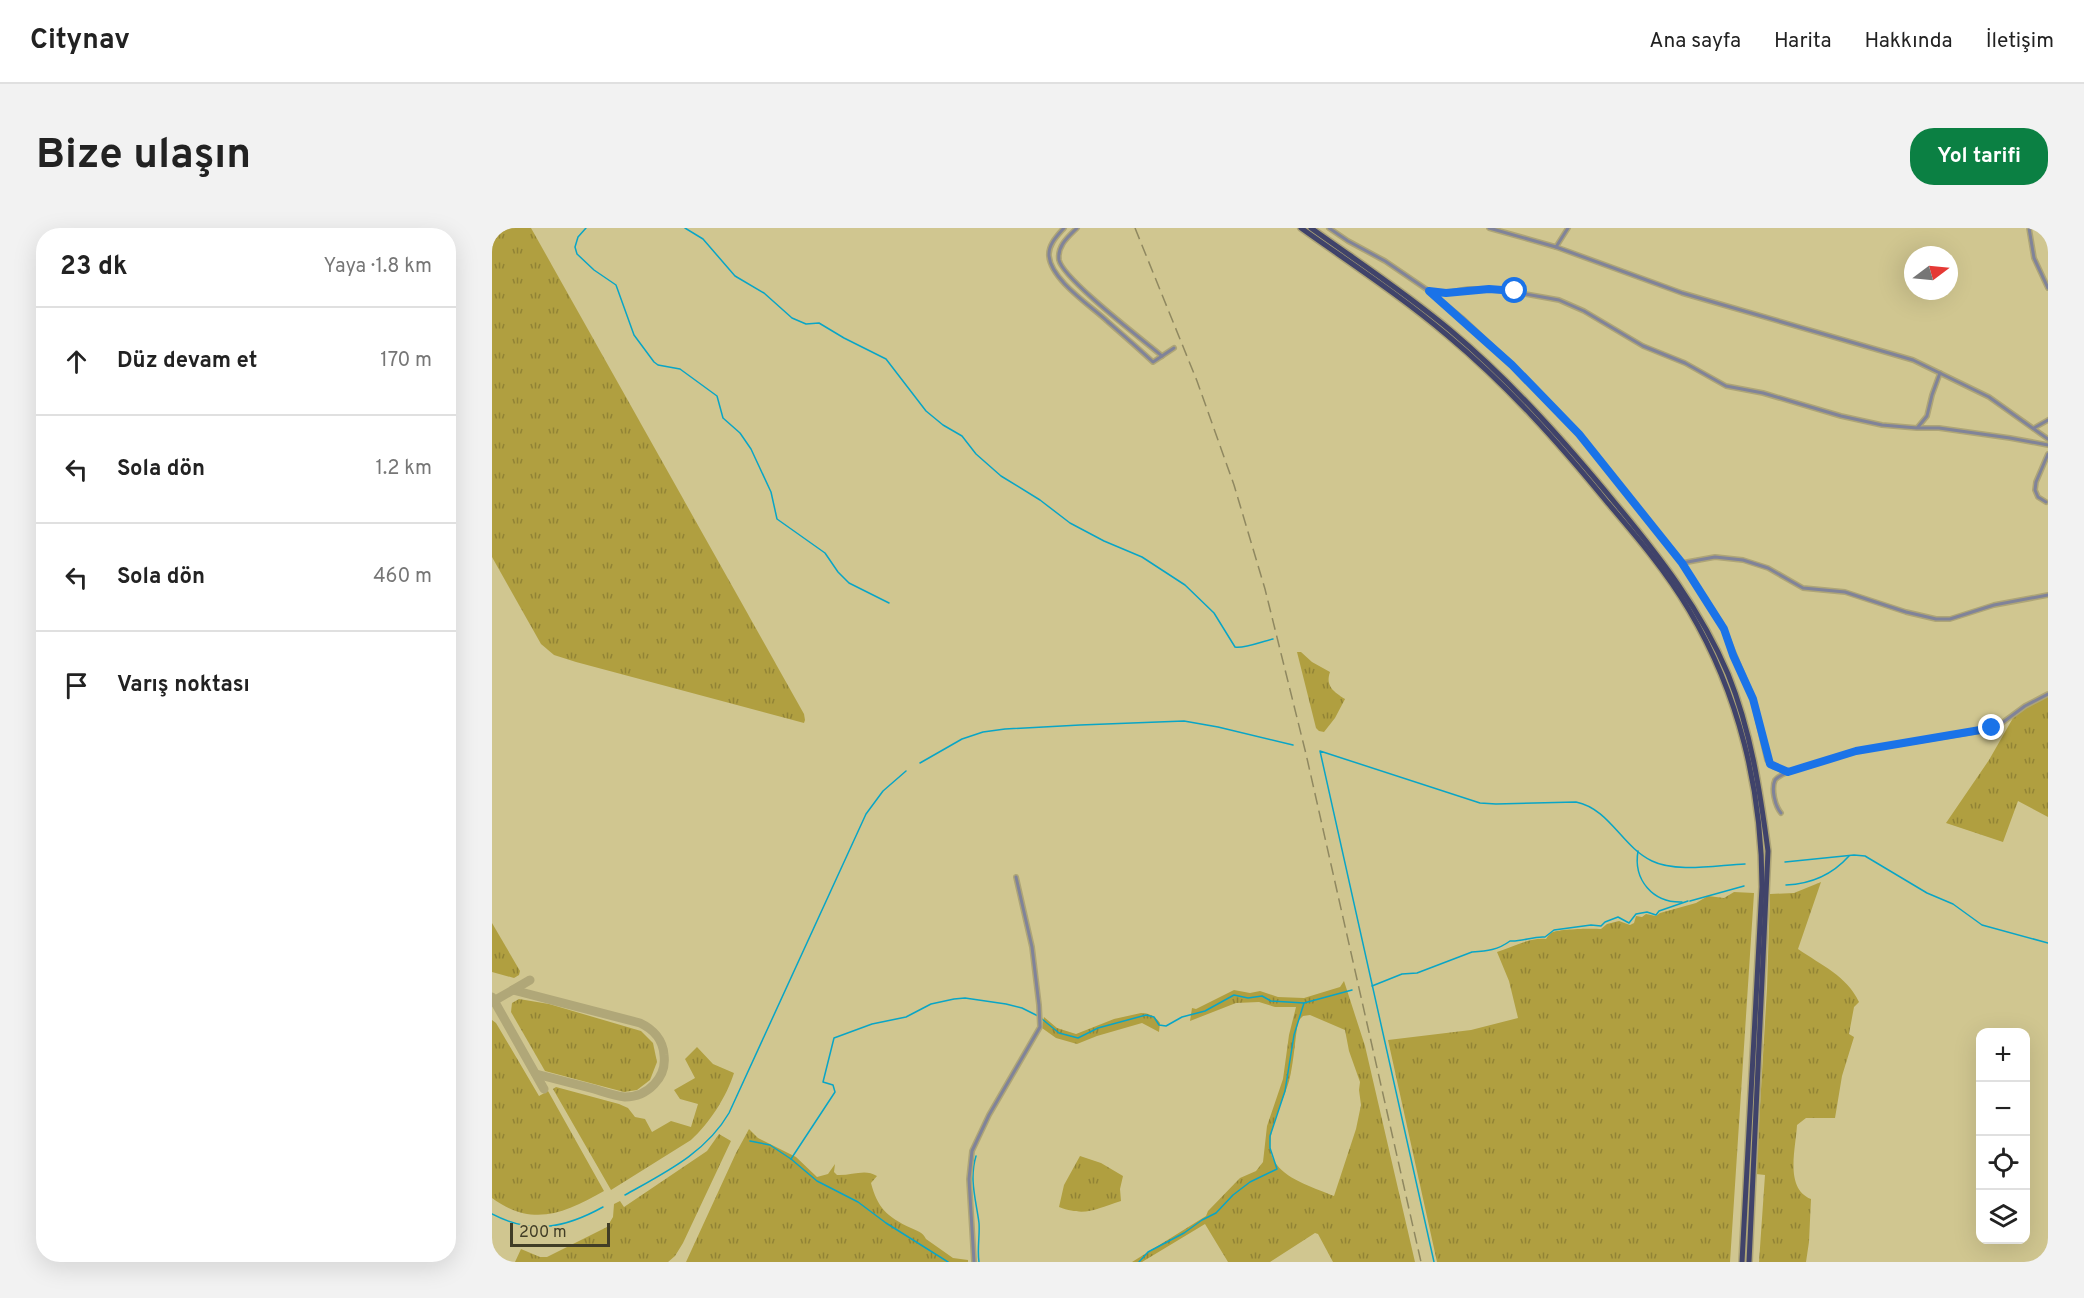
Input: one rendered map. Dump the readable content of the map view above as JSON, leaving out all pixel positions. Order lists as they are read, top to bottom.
{
  "scale_bar": "200 m",
  "north": "right",
  "page": {
    "header": "Citynav",
    "nav": [
      "Ana sayfa",
      "Harita",
      "Hakkında",
      "İletişim"
    ],
    "buttons": "Yol tarifi",
    "title": "Bize ulaşın",
    "heading": ["23 dk", "Yaya · 1.8 km"],
    "list": [
      ["Düz devam et", "170 m"],
      ["Sola dön", "1.2 km"],
      ["Sola dön", "460 m"],
      "Varış noktası"
    ],
    "map_buttons": ["+", "−"],
    "scale": "200 m"
  }
}
